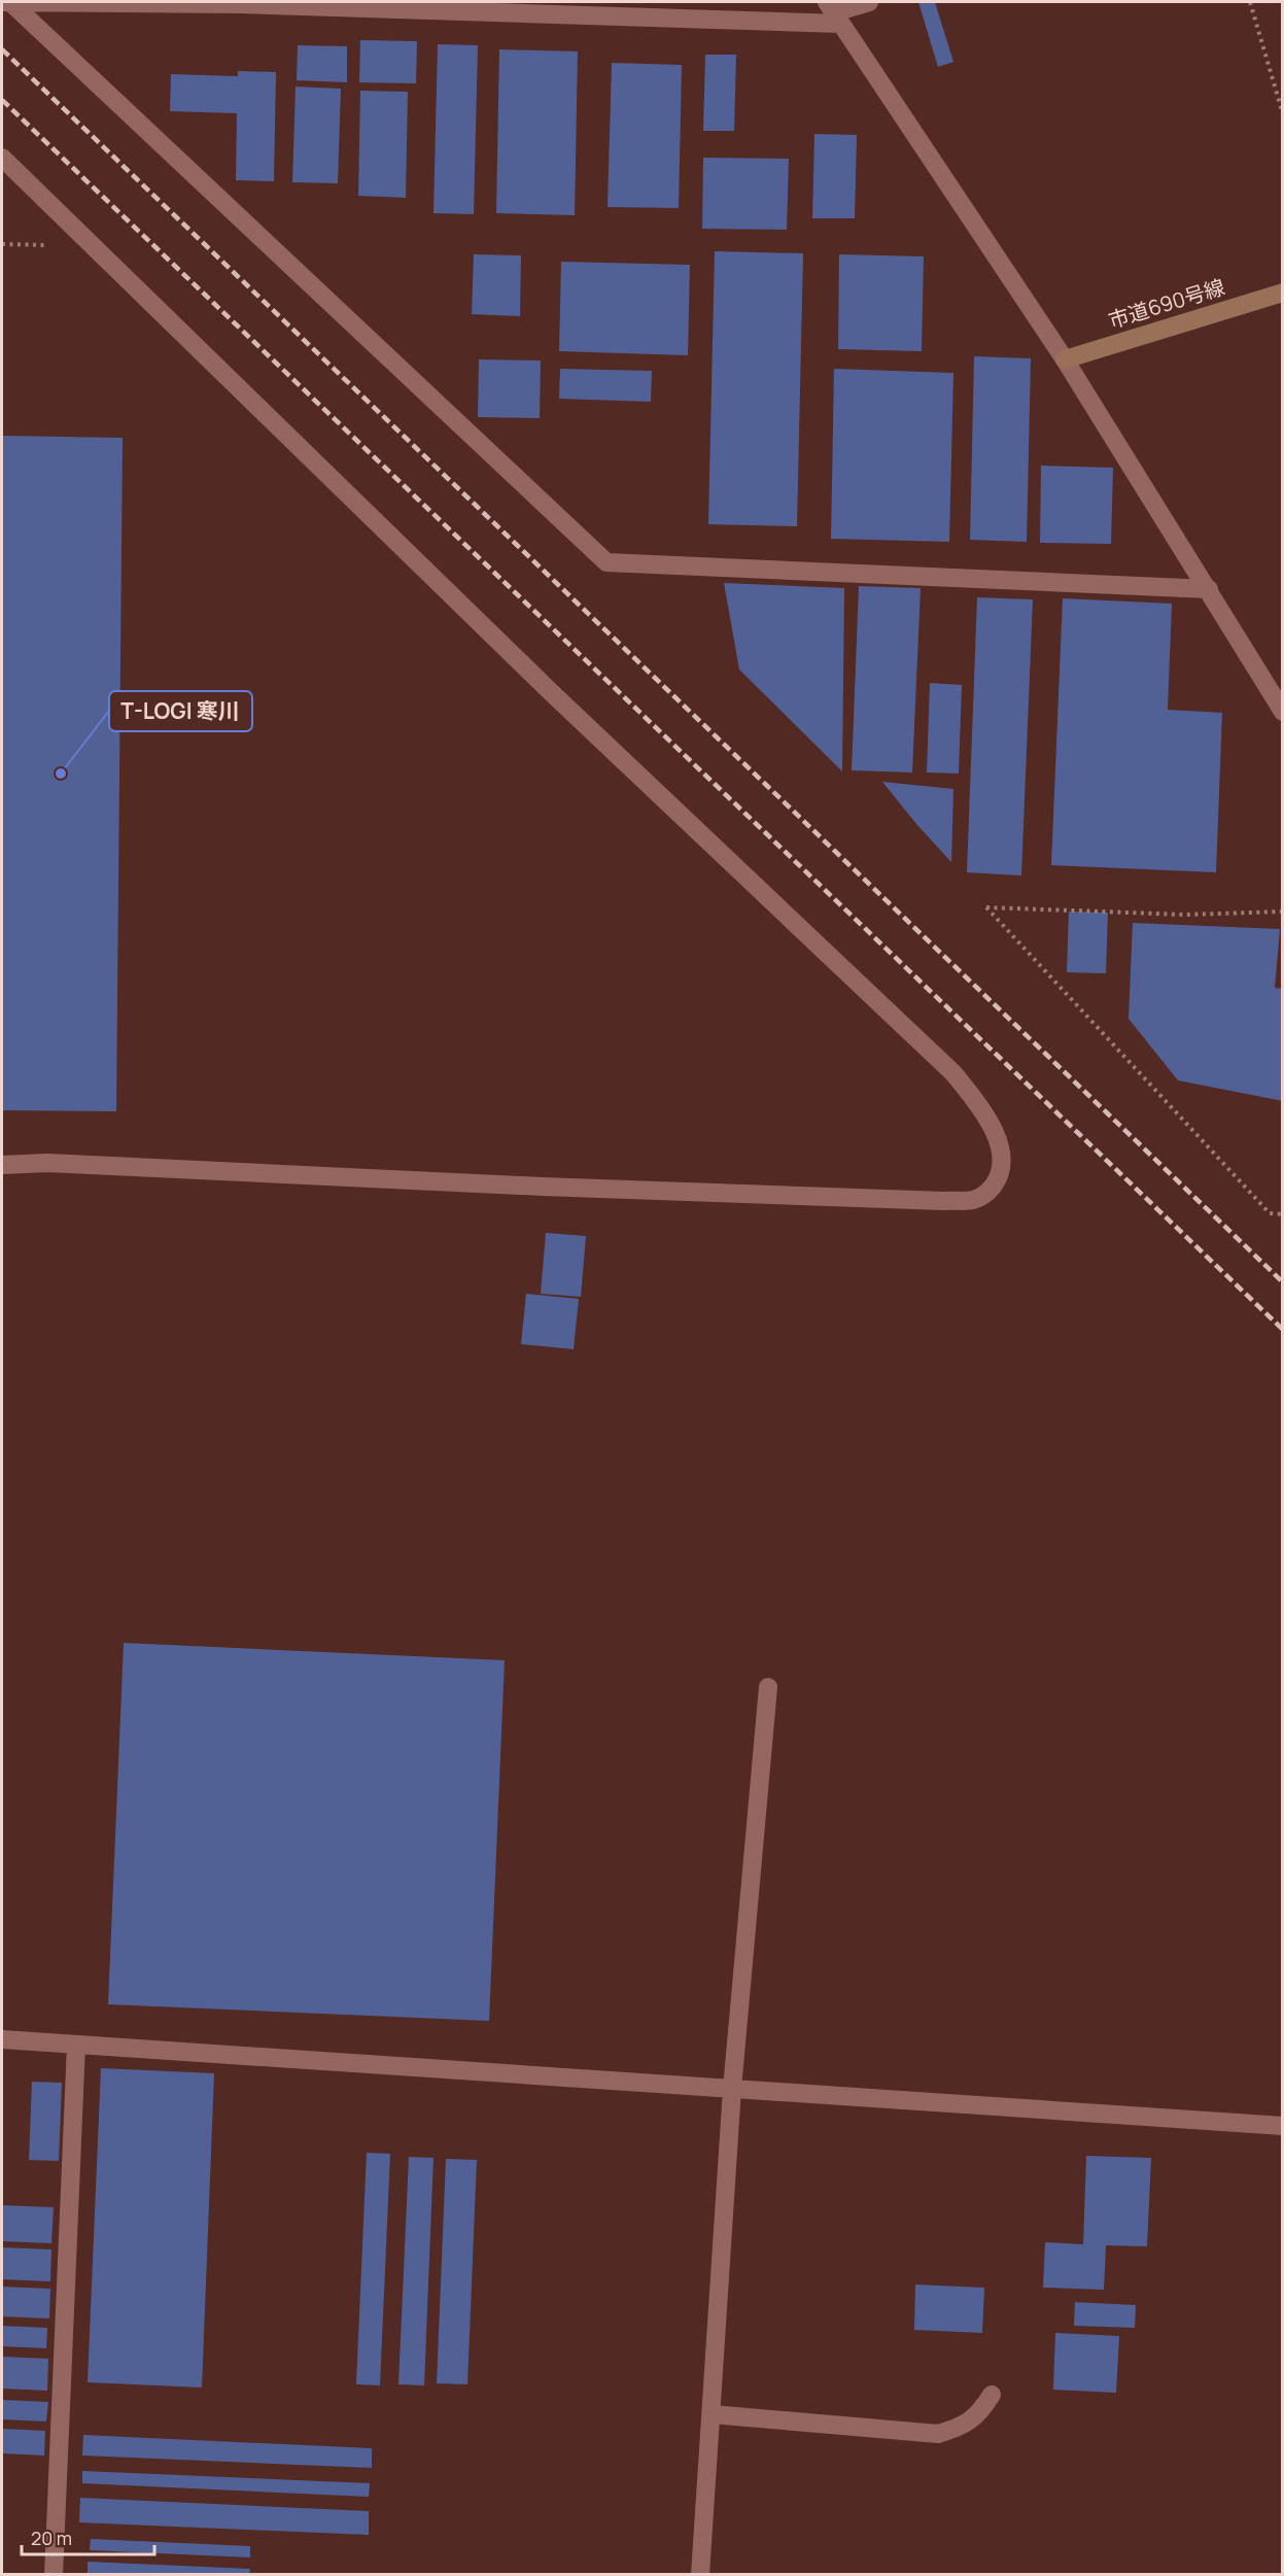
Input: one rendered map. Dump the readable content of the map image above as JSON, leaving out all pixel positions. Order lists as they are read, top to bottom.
{
  "streets": {
    "street": ["市道690号線"]
  },
  "places": ["T-LOGI 寒川"],
  "scale_bar": "20 m"
}
